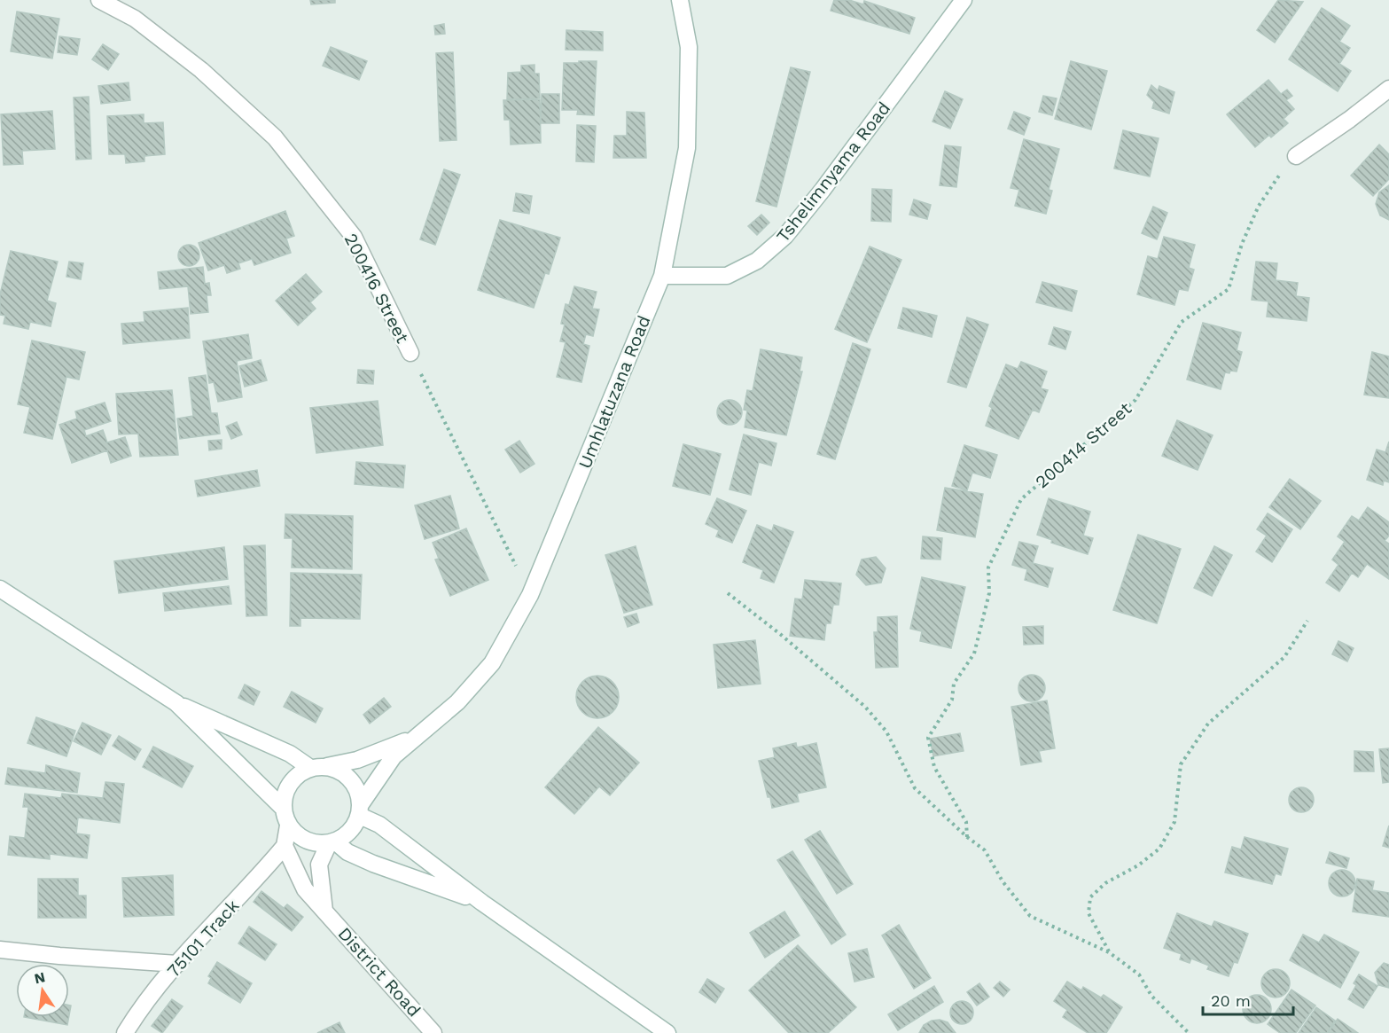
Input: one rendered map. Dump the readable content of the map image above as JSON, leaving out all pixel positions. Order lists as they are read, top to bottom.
{
  "streets": {
    "street": [
      "Tshelimnyama Road",
      "200416 Street",
      "Umhlatuzana Road",
      "75101 Track",
      "District Road"
    ],
    "path": ["200414 Street"]
  },
  "crossings": [
    ["Tshelimnyama Road", "Umhlatuzana Road"],
    ["200416 Street", "Umhlatuzana Road"],
    ["Umhlatuzana Road", "District Road"],
    ["75101 Track", "District Road"]
  ],
  "scale_bar": "20 m",
  "north": "top"
}
